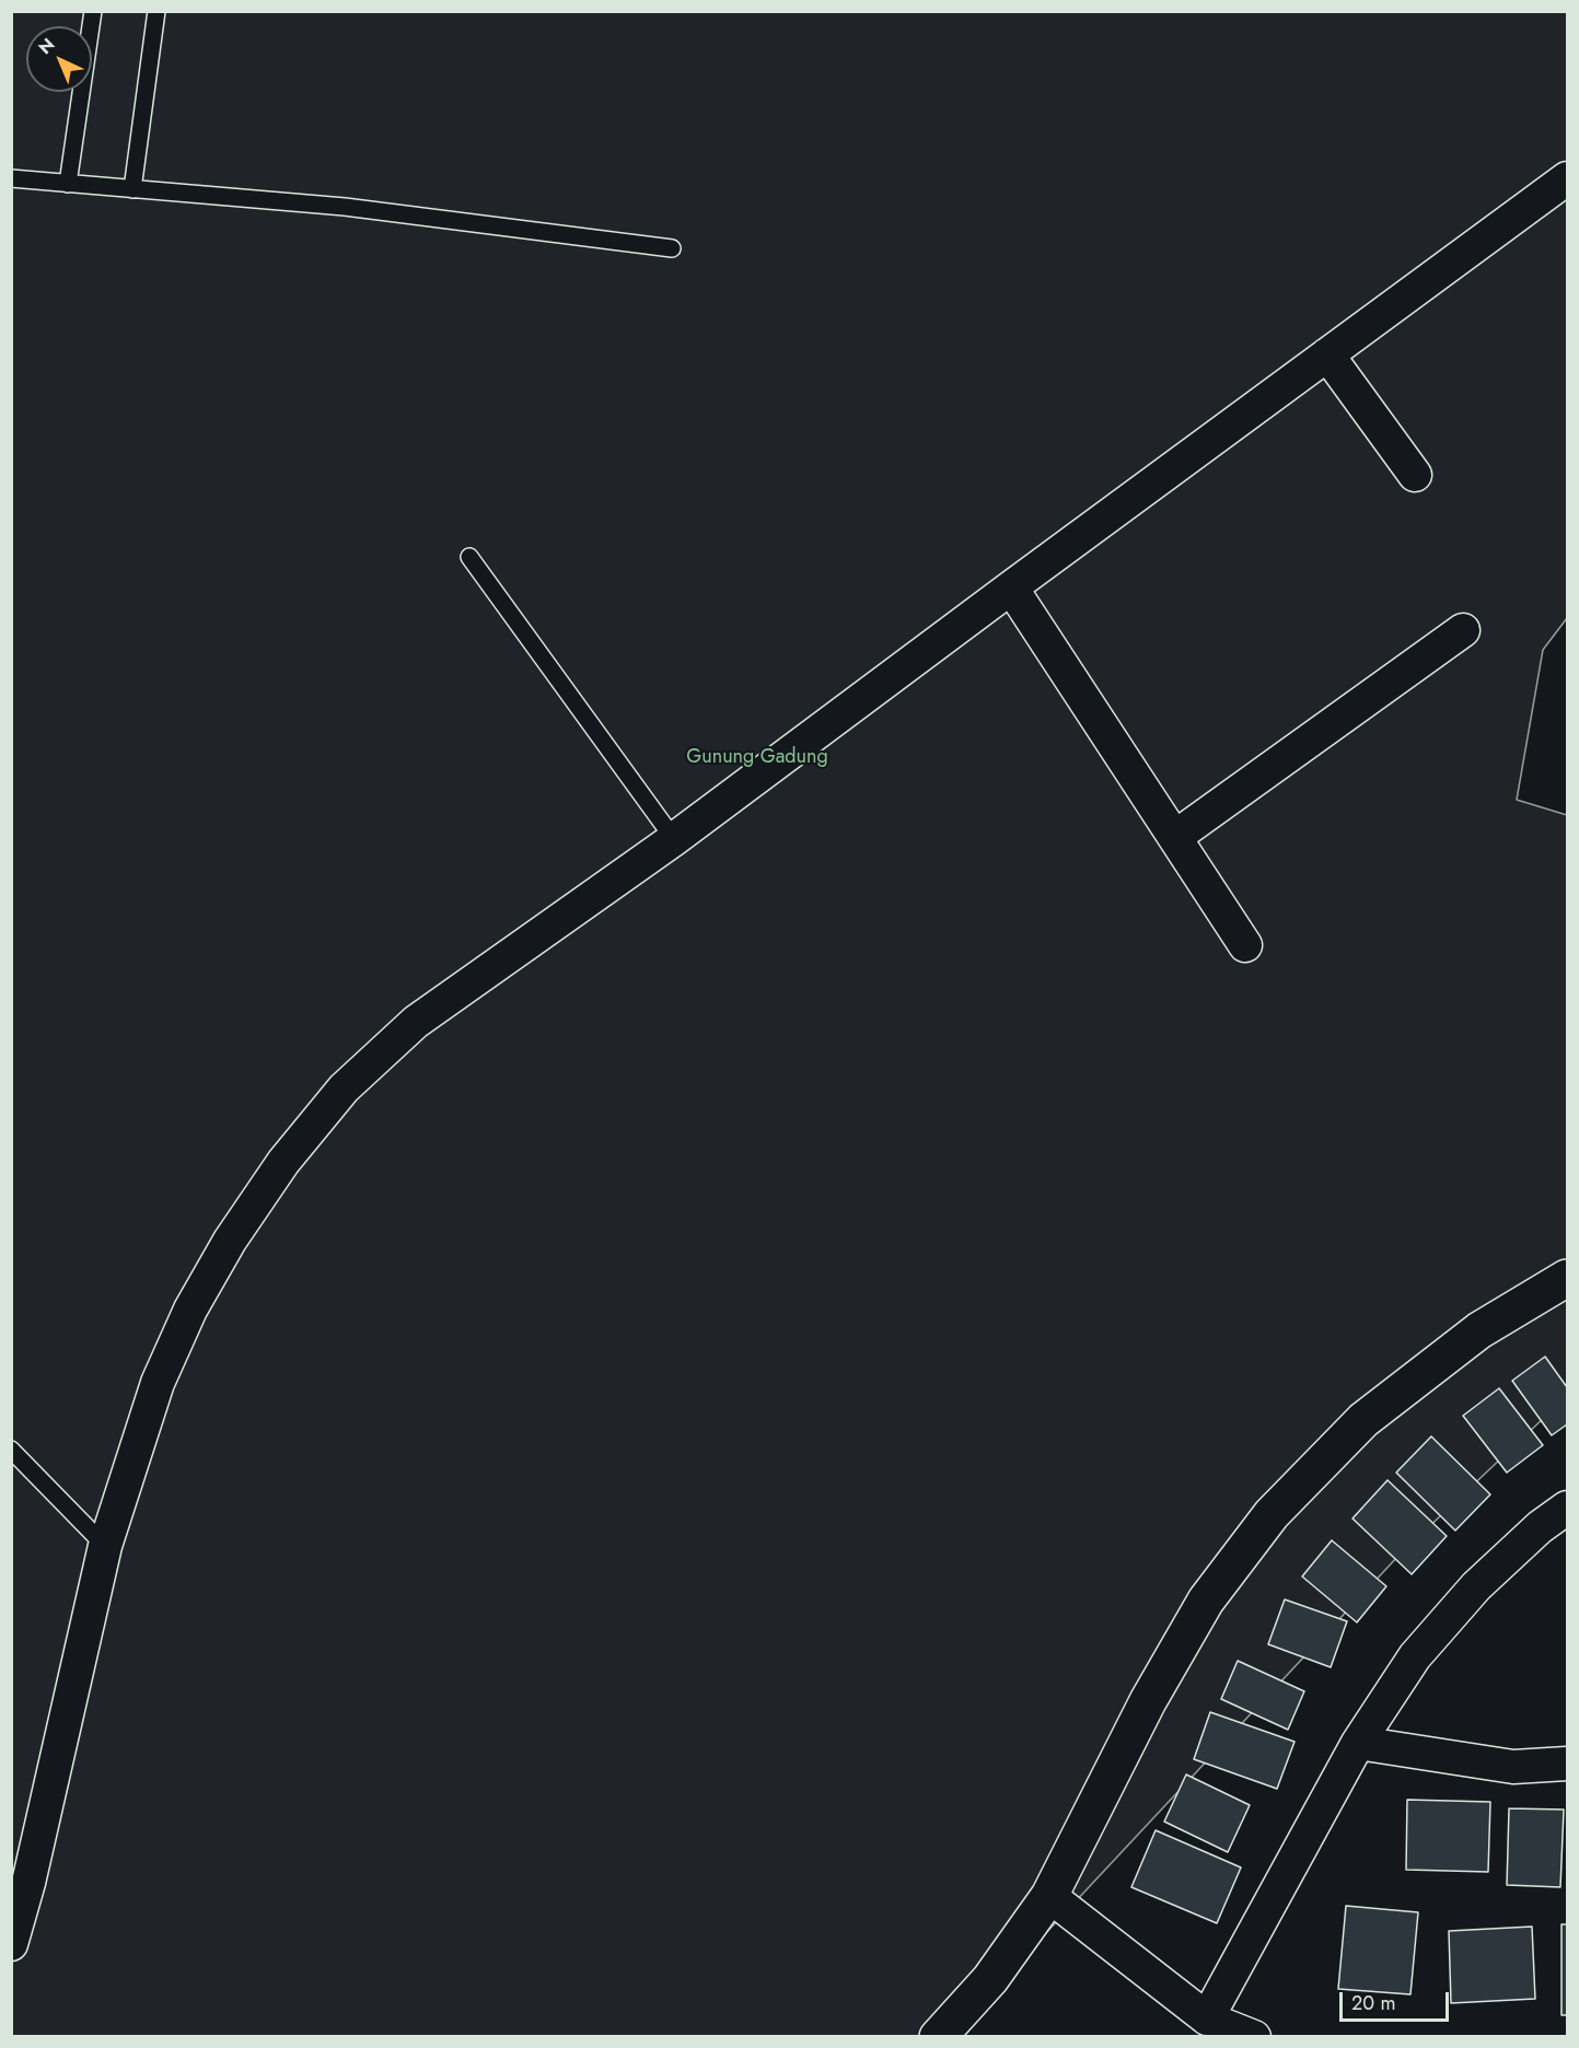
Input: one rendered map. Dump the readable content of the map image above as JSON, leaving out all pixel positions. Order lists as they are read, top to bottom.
{
  "parks": ["Gunung Gadung"],
  "scale_bar": "20 m",
  "north": "top left"
}
